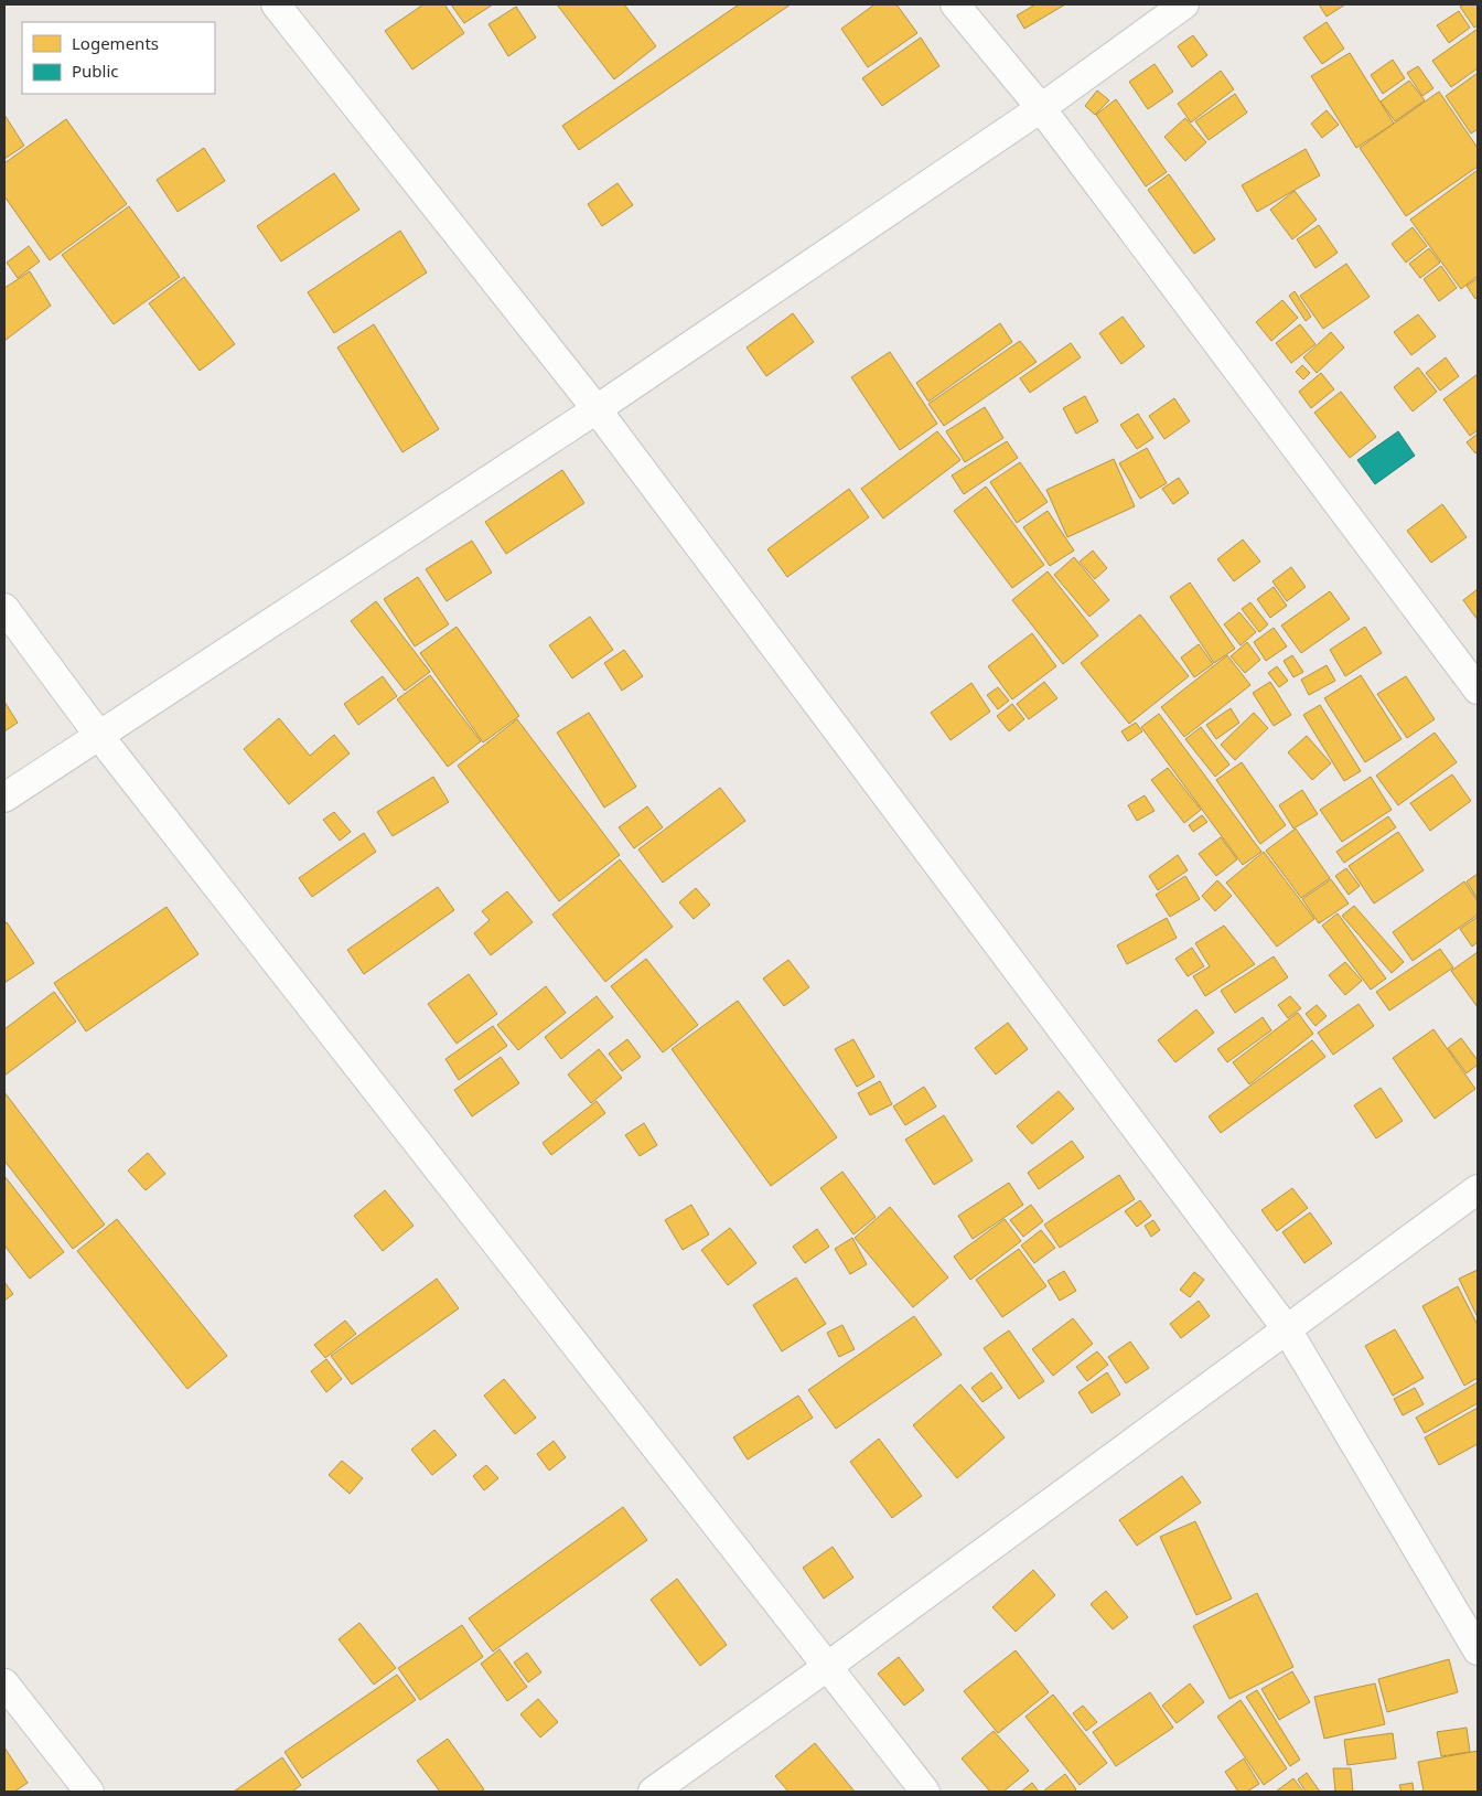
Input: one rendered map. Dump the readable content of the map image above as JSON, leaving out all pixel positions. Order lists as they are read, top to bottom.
{
  "legend": ["Logements", "Public"]
}
